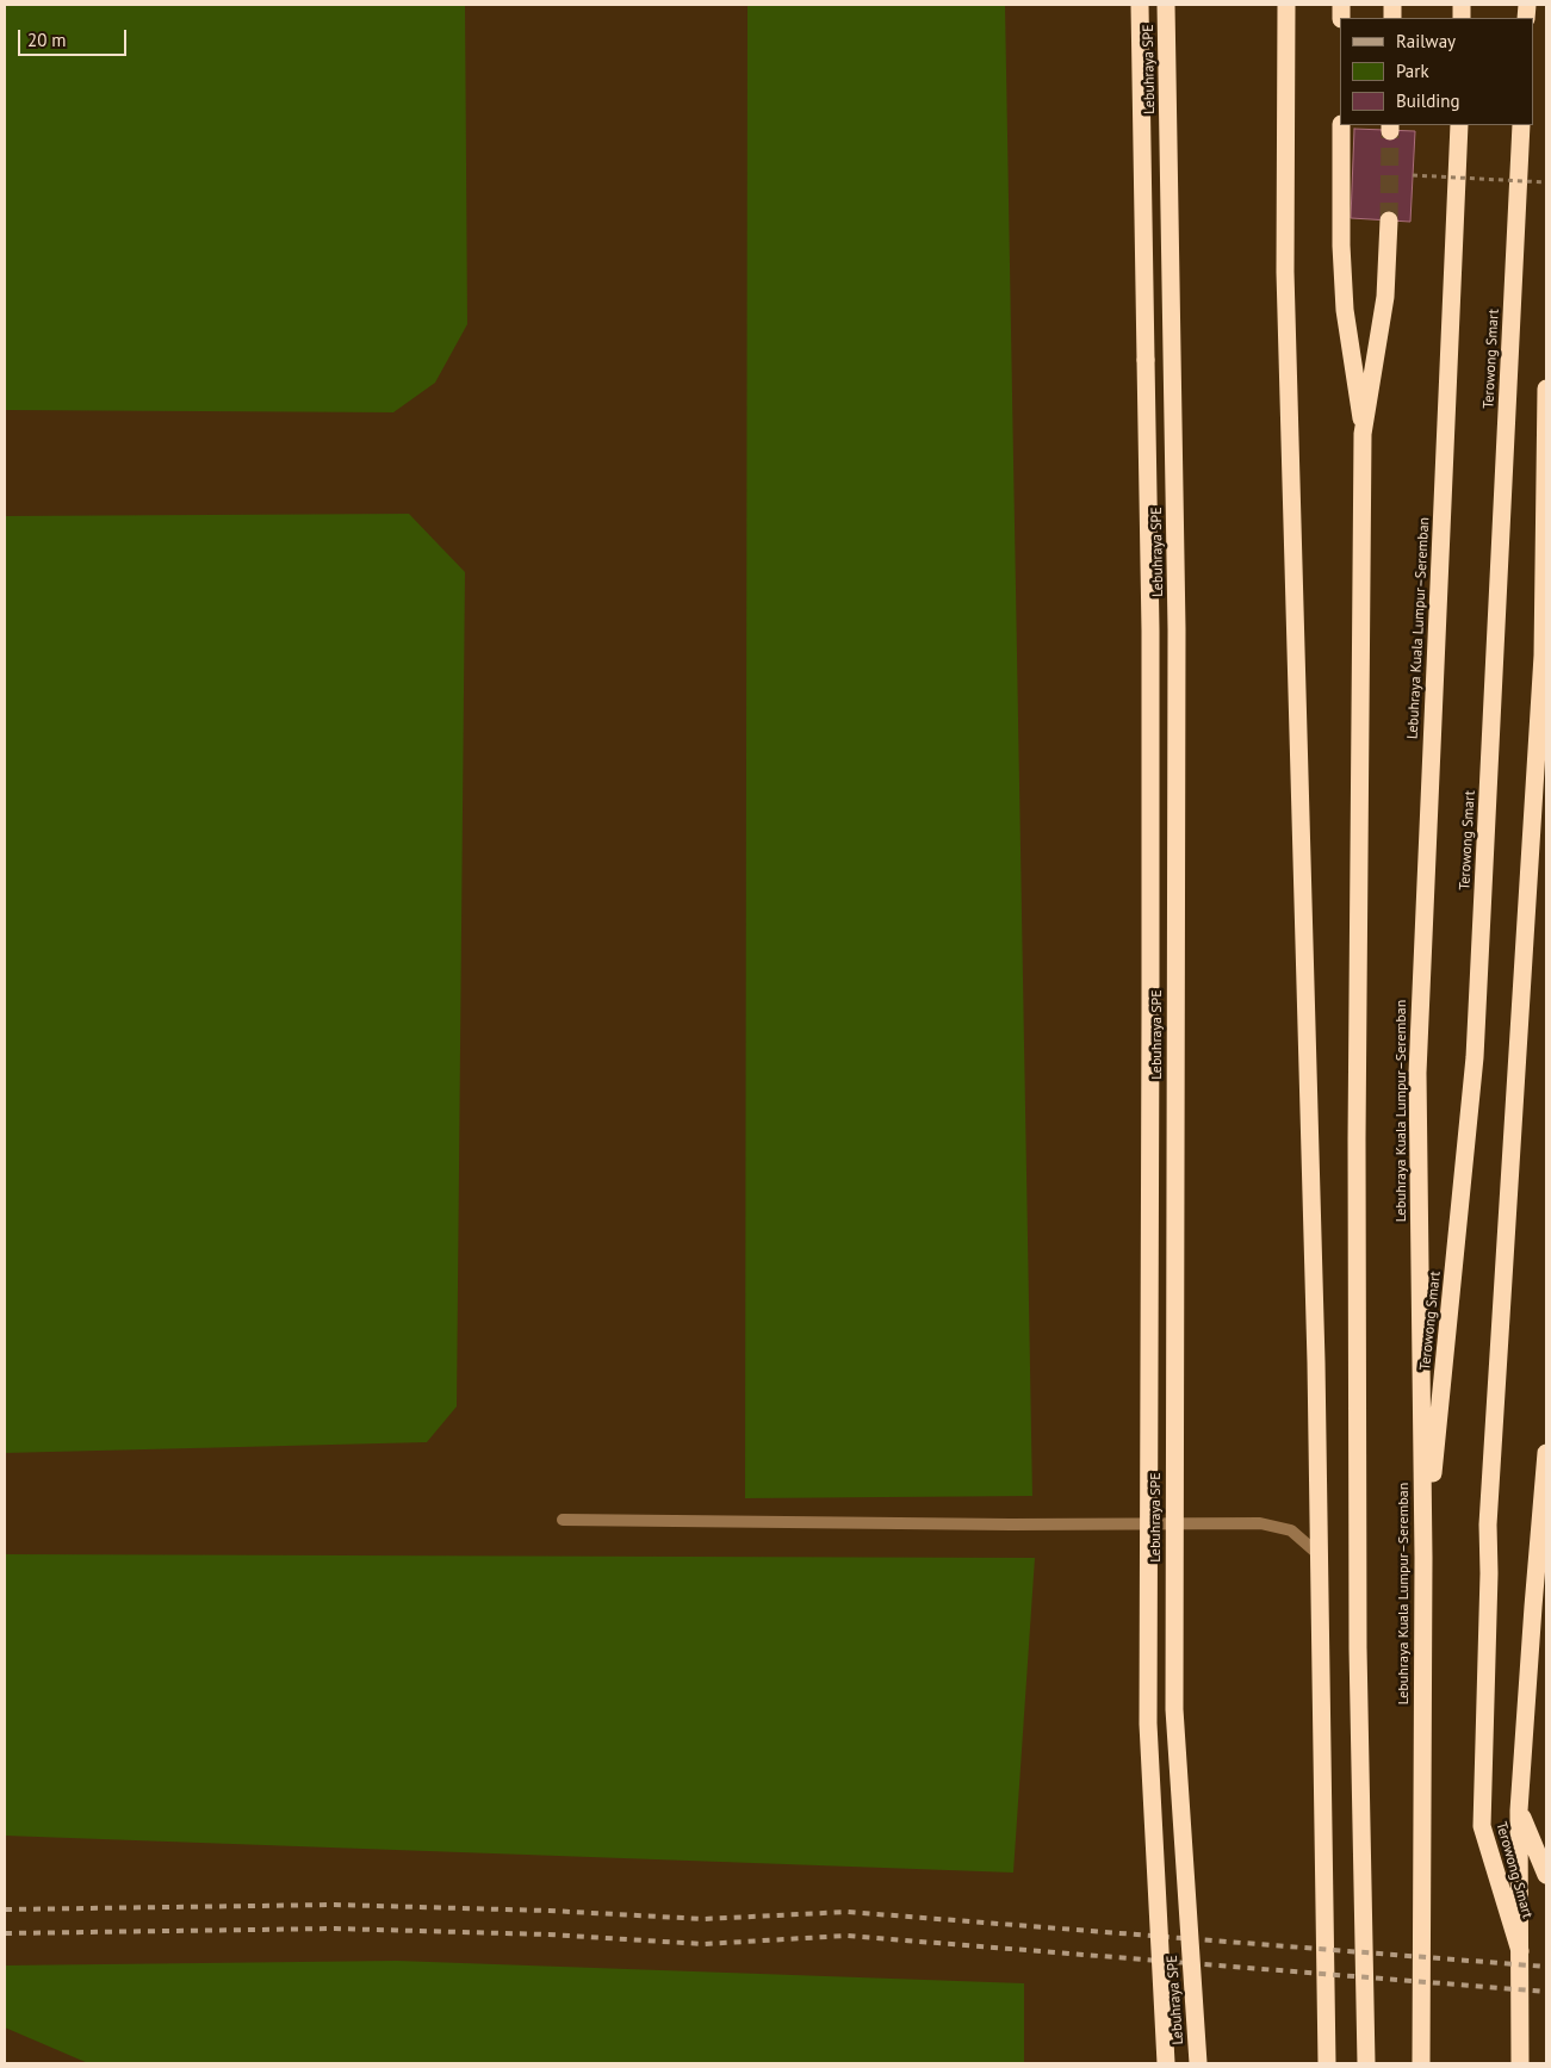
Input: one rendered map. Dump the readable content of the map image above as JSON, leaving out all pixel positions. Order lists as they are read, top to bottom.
{
  "streets": {
    "highway": ["Lebuhraya SPE", "Terowong Smart", "Lebuhraya Kuala Lumpur–Seremban"]
  },
  "crossings": [
    ["Terowong Smart", "Lebuhraya Kuala Lumpur–Seremban"]
  ],
  "legend": ["Railway", "Park", "Building"],
  "scale_bar": "20 m"
}
